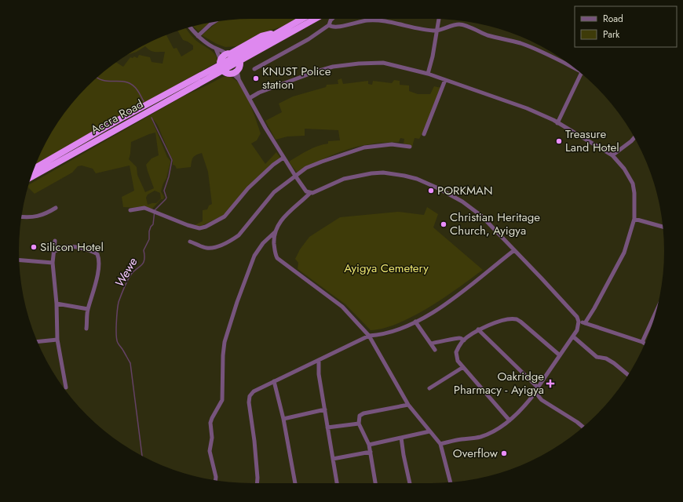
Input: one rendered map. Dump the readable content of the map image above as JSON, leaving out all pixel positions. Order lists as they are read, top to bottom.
{
  "streets": {
    "highway": ["Accra Road"]
  },
  "water": ["Wewe"],
  "parks": ["Ayigya Cemetery"],
  "places": {
    "other": [
      "KNUST Police station",
      "Treasure Land Hotel",
      "PORKMAN",
      "Christian Heritage Church, Ayigya",
      "Silicon Hotel",
      "Overflow"
    ],
    "health": ["Oakridge Pharmacy - Ayigya"]
  },
  "legend": ["Road", "Park"]
}
